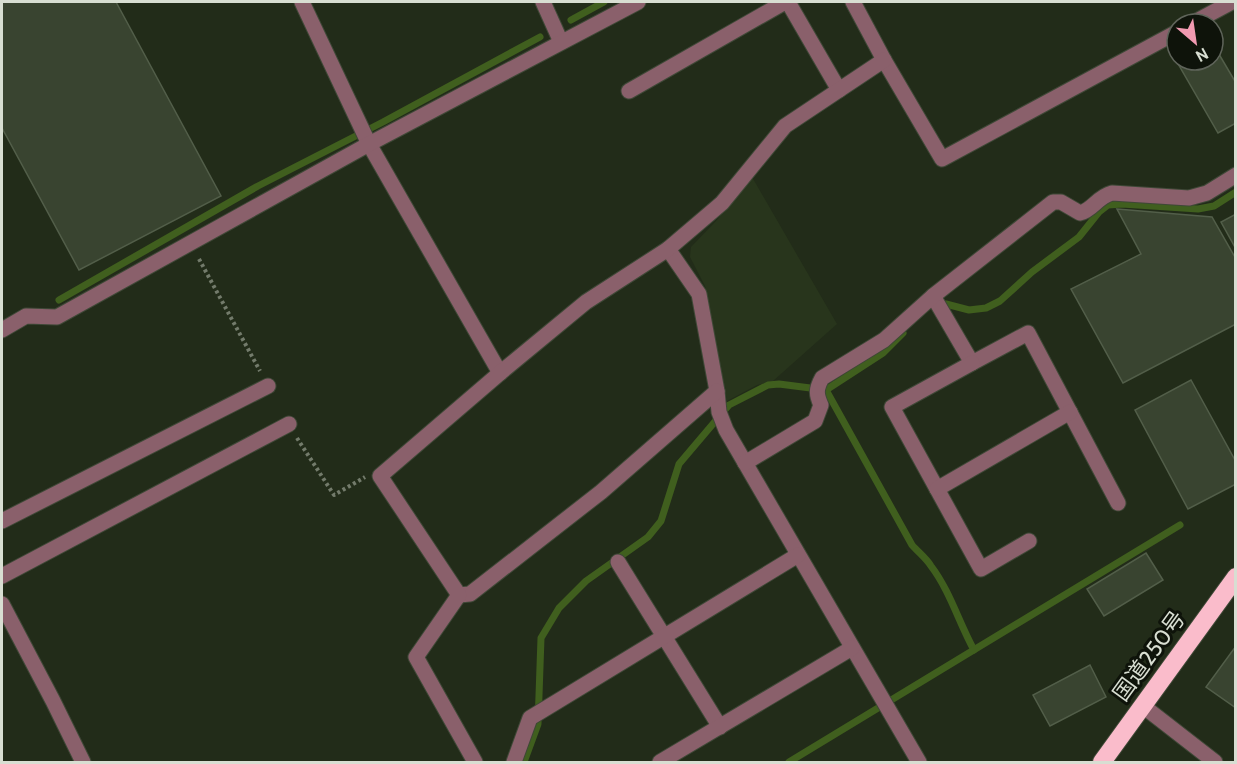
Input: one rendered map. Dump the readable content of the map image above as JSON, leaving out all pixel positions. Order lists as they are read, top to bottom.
{
  "streets": {
    "highway": ["国道250号"]
  },
  "north": "bottom right"
}
